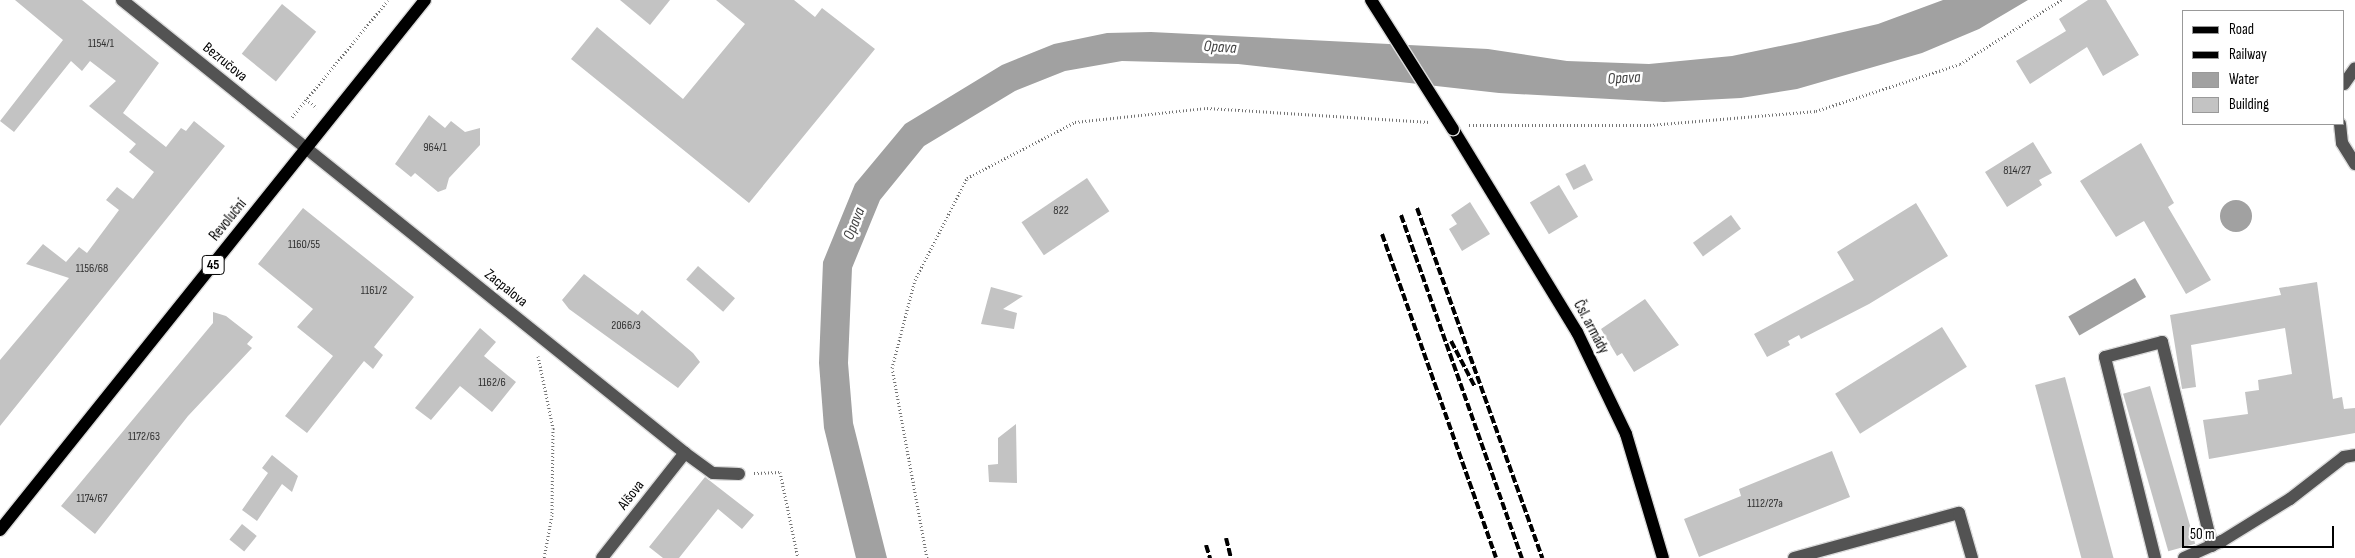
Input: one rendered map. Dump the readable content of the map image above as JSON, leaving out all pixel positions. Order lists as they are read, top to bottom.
{
  "streets": {
    "main road": ["Revoluční", "45", "Čsl. armády"],
    "street": ["Bezručova", "Zacpalova", "Alšova"]
  },
  "crossings": [
    ["Bezručova", "Revoluční"],
    ["Bezručova", "Zacpalova"],
    ["Revoluční", "Zacpalova"],
    ["Zacpalova", "Alšova"]
  ],
  "water": ["Opava"],
  "house_numbers": [
    "1154/1",
    "964/1",
    "814/27",
    "822",
    "1160/55",
    "1156/68",
    "1161/2",
    "2066/3",
    "1162/6",
    "1172/63",
    "1174/67",
    "1112/27a"
  ],
  "legend": [
    "Road",
    "Railway",
    "Water",
    "Building"
  ],
  "scale_bar": "50 m"
}
